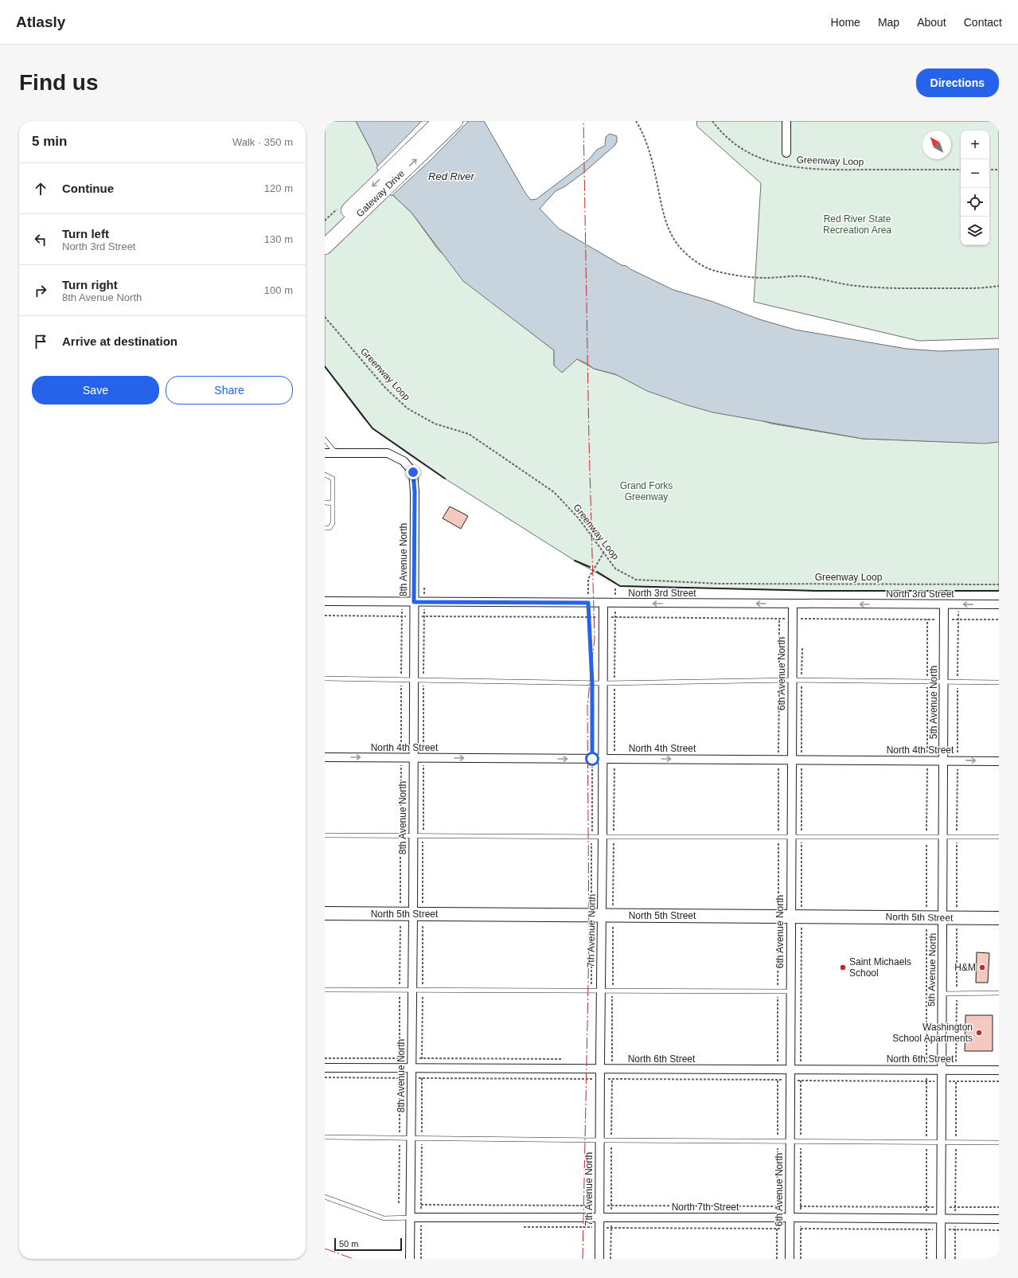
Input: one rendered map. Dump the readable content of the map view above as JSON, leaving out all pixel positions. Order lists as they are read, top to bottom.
{
  "streets": {
    "highway": ["Gateway Drive"],
    "main road": ["North 5th Street"],
    "street": [
      "8th Avenue North",
      "North 3rd Street",
      "6th Avenue North",
      "5th Avenue North",
      "North 4th Street",
      "7th Avenue North",
      "North 6th Street",
      "North 7th Street"
    ],
    "path": ["Greenway Loop"]
  },
  "crossings": [
    ["8th Avenue North", "North 3rd Street"],
    ["8th Avenue North", "North 4th Street"],
    ["8th Avenue North", "North 5th Street"],
    ["8th Avenue North", "North 6th Street"],
    ["8th Avenue North", "North 7th Street"],
    ["North 3rd Street", "6th Avenue North"],
    ["North 3rd Street", "5th Avenue North"],
    ["North 3rd Street", "7th Avenue North"],
    ["6th Avenue North", "North 4th Street"],
    ["6th Avenue North", "North 5th Street"],
    ["6th Avenue North", "North 6th Street"],
    ["6th Avenue North", "North 7th Street"],
    ["5th Avenue North", "North 4th Street"],
    ["5th Avenue North", "North 5th Street"],
    ["5th Avenue North", "North 6th Street"],
    ["5th Avenue North", "North 7th Street"],
    ["North 4th Street", "7th Avenue North"],
    ["North 5th Street", "7th Avenue North"],
    ["7th Avenue North", "North 6th Street"],
    ["7th Avenue North", "North 7th Street"]
  ],
  "one_way": ["North 3rd Street", "North 4th Street"],
  "water": ["Red River"],
  "parks": ["Red River State Recreation Area", "Grand Forks Greenway"],
  "places": ["Saint Michaels School", "H&M", "Washington School Apartments"],
  "scale_bar": "50 m",
  "north": "top left",
  "page": {
    "header": "Atlasly",
    "nav": [
      "Home",
      "Map",
      "About",
      "Contact"
    ],
    "buttons": [
      "Directions",
      ["Save", "Share"]
    ],
    "title": "Find us",
    "heading": ["5 min", "Walk · 350 m"],
    "map_buttons": ["+", "−"],
    "list": [
      ["Continue", "120 m"],
      ["Turn left", "North 3rd Street", "130 m"],
      ["Turn right", "8th Avenue North", "100 m"],
      "Arrive at destination"
    ],
    "scale": "50 m"
  }
}
